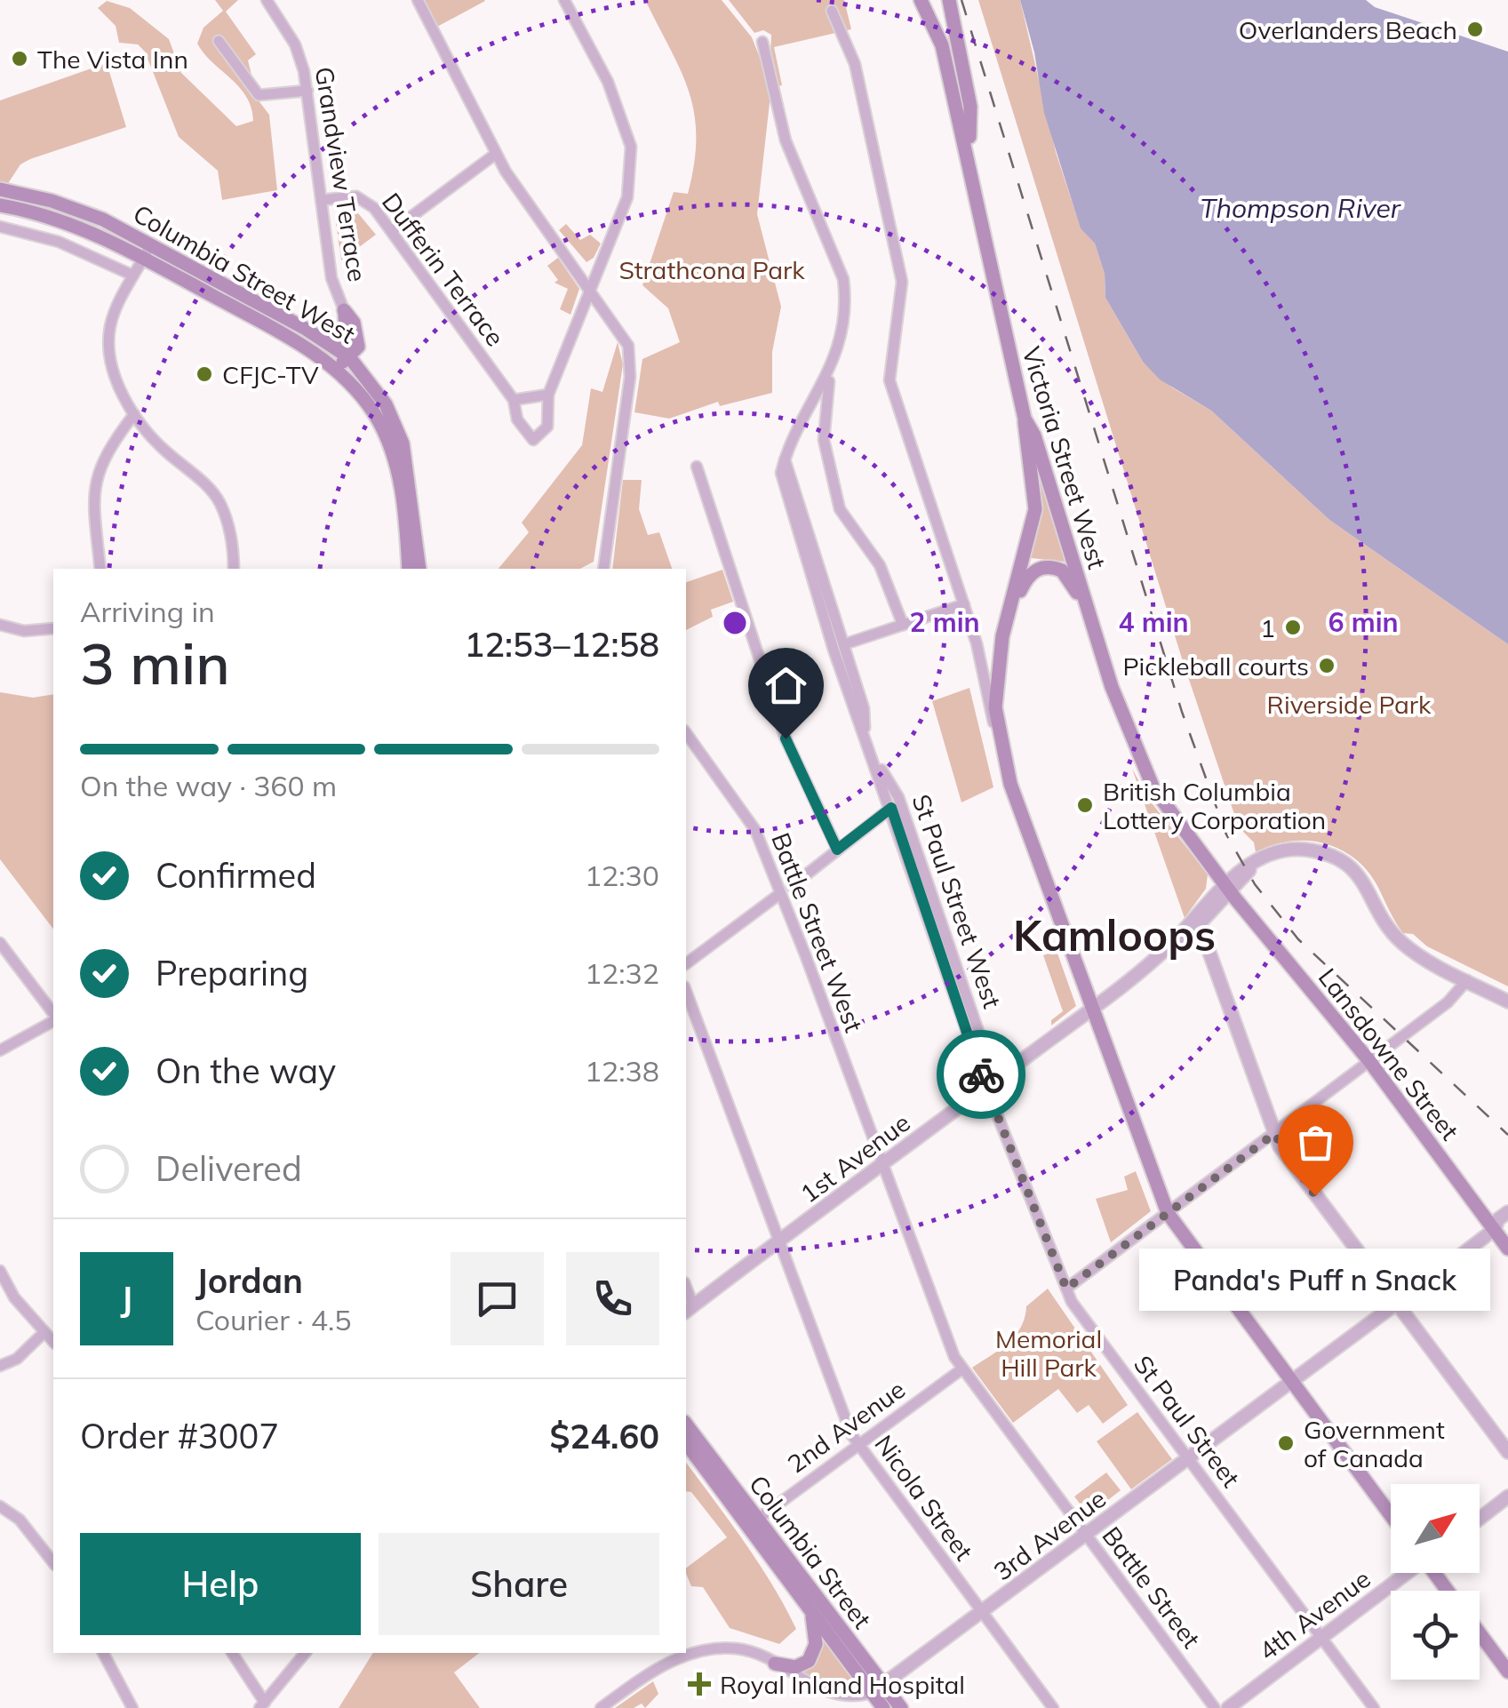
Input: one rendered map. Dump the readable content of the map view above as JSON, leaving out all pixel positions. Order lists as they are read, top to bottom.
{
  "streets": {
    "main road": [
      "Columbia Street West",
      "Victoria Street West",
      "Lansdowne Street",
      "Columbia Street"
    ],
    "street": [
      "Grandview Terrace",
      "Dufferin Terrace",
      "St Paul Street West",
      "Battle Street West",
      "1st Avenue",
      "St Paul Street",
      "2nd Avenue",
      "Nicola Street",
      "3rd Avenue",
      "Battle Street",
      "4th Avenue"
    ]
  },
  "crossings": [
    ["Grandview Terrace", "Dufferin Terrace"],
    ["Victoria Street West", "Lansdowne Street"],
    ["Victoria Street West", "1st Avenue"],
    ["St Paul Street West", "1st Avenue"],
    ["St Paul Street West", "St Paul Street"],
    ["Battle Street West", "1st Avenue"],
    ["Battle Street West", "Battle Street"],
    ["Lansdowne Street", "1st Avenue"],
    ["Lansdowne Street", "3rd Avenue"],
    ["1st Avenue", "St Paul Street"],
    ["1st Avenue", "Nicola Street"],
    ["1st Avenue", "Battle Street"],
    ["St Paul Street", "3rd Avenue"],
    ["St Paul Street", "4th Avenue"],
    ["2nd Avenue", "Nicola Street"],
    ["2nd Avenue", "Columbia Street"],
    ["2nd Avenue", "Battle Street"],
    ["Nicola Street", "3rd Avenue"],
    ["3rd Avenue", "Columbia Street"],
    ["3rd Avenue", "Battle Street"]
  ],
  "districts": ["Kamloops"],
  "water": ["Thompson River"],
  "parks": ["Strathcona Park", "Riverside Park", "Memorial Hill Park"],
  "places": {
    "other": [
      "Overlanders Beach",
      "The Vista Inn",
      "CFJC-TV",
      "1",
      "Pickleball courts",
      "British Columbia Lottery Corporation",
      "Panda's Puff n Snack",
      "Government of Canada"
    ],
    "health": ["Royal Inland Hospital"]
  },
  "north": "top right",
  "page": {
    "heading": ["3 min", "Arriving in", "12:53–12:58"],
    "panel": [
      "Jordan",
      "Courier · 4.5",
      "Order #3007",
      "$24.60"
    ],
    "bar": "On the way · 360 m",
    "list": [
      ["Confirmed", "12:30"],
      ["Preparing", "12:32"],
      ["On the way", "12:38"],
      "Delivered"
    ],
    "bubble": "Panda's Puff n Snack",
    "round": "J",
    "buttons": ["Help", "Share"]
  },
  "rings": ["2 min", "4 min", "6 min"]
}
